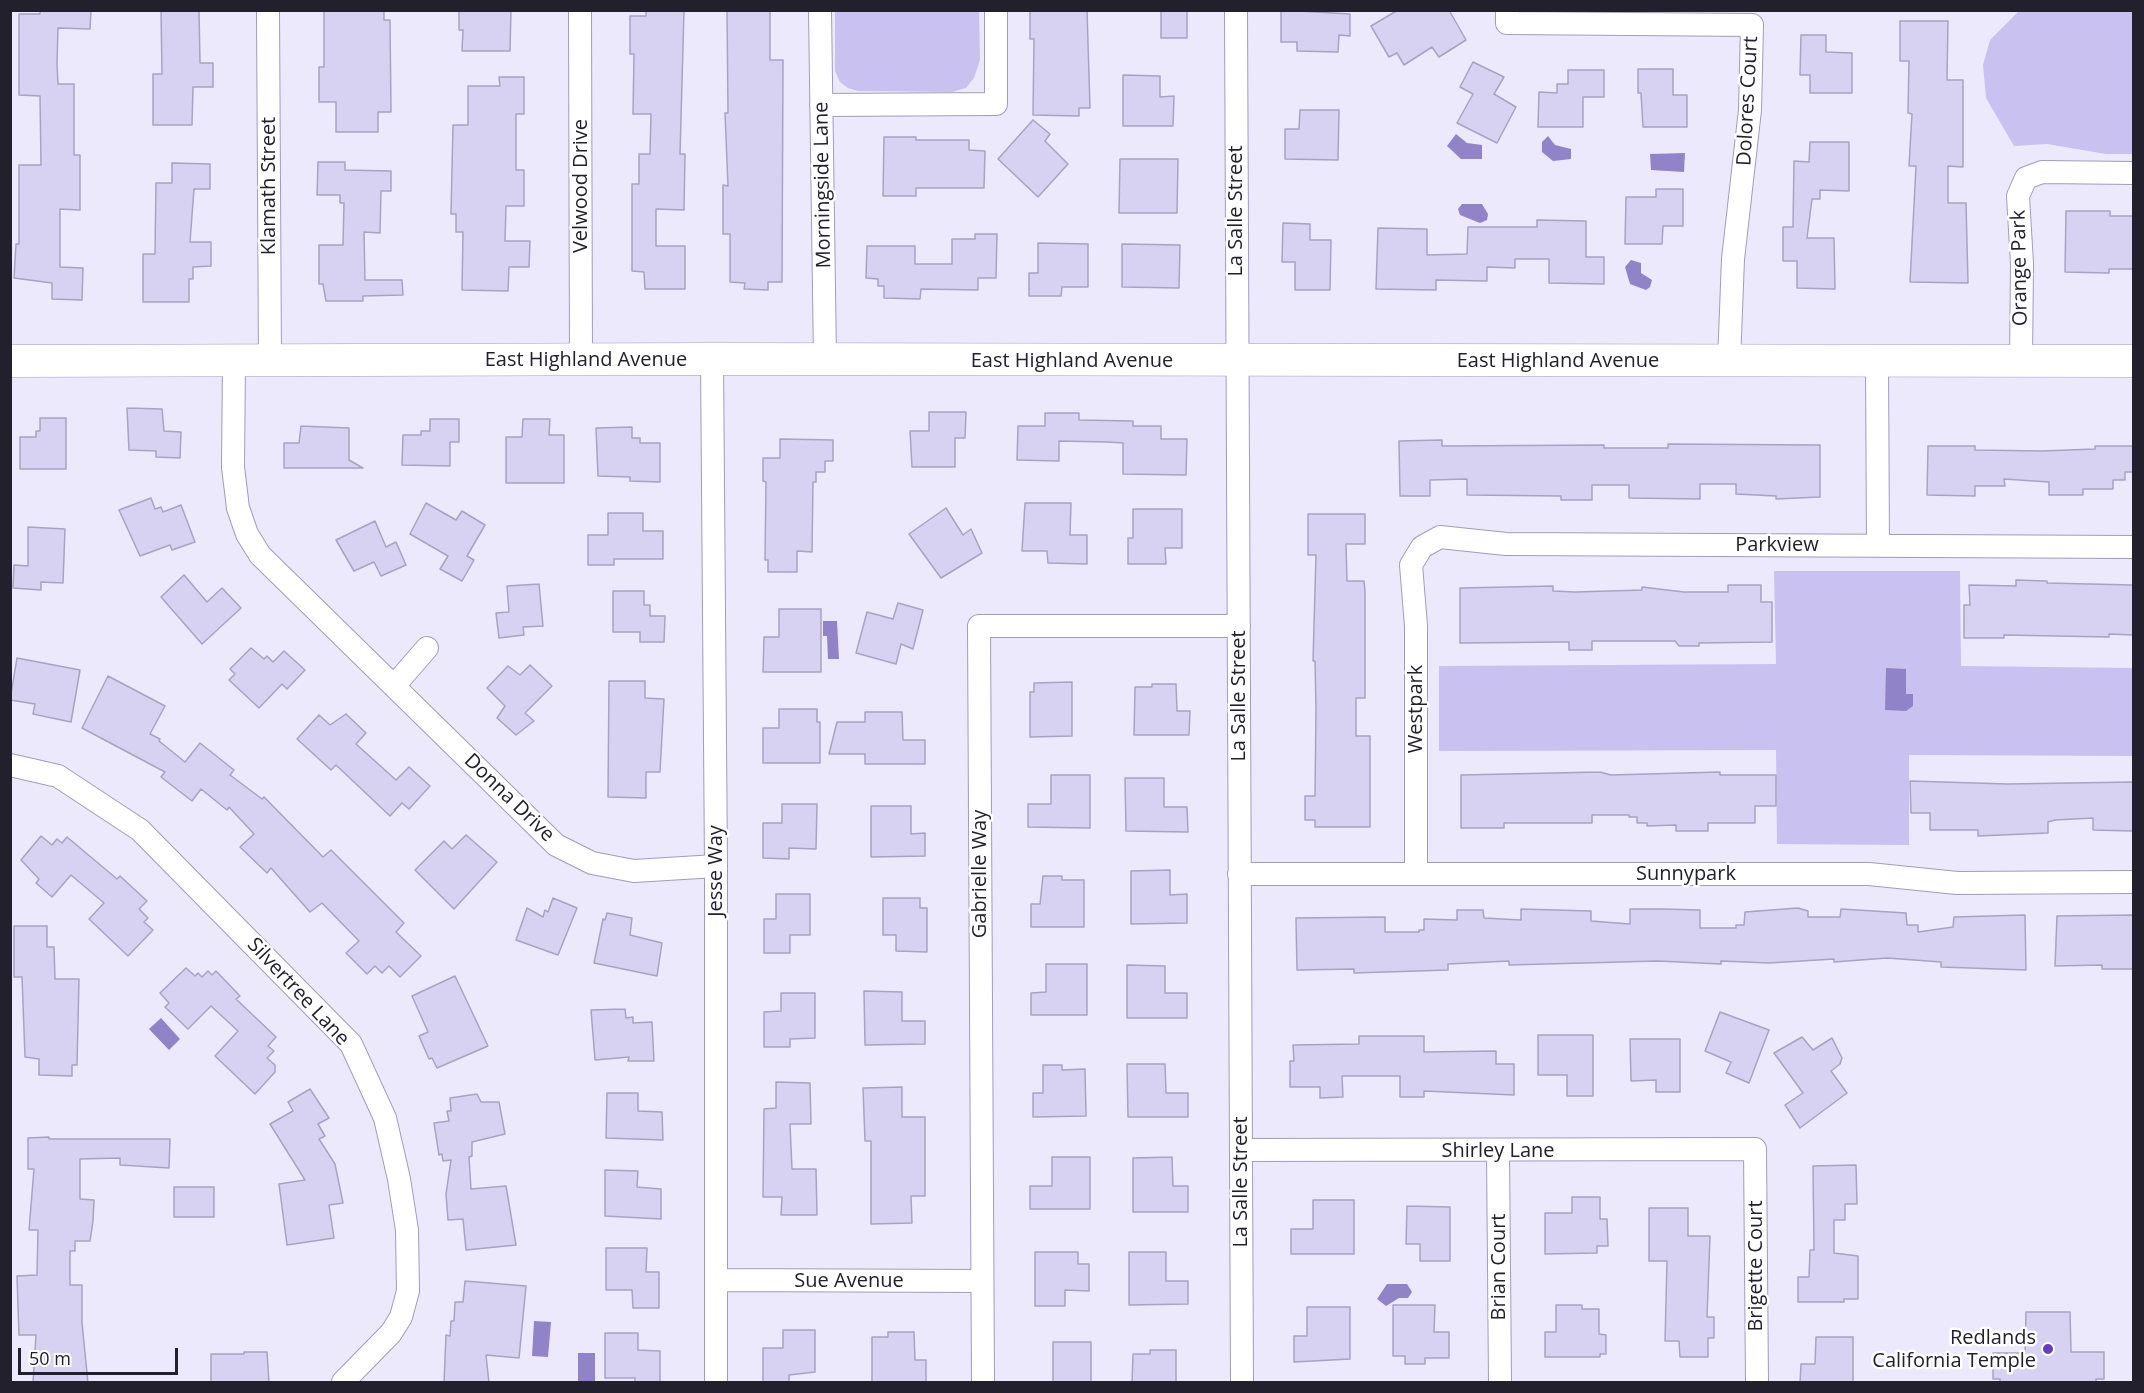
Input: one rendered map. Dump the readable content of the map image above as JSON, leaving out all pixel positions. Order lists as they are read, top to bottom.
{
  "streets": {
    "street": [
      "Dolores Court",
      "Morningside Lane",
      "Klamath Street",
      "Velwood Drive",
      "La Salle Street",
      "Orange Park",
      "East Highland Avenue",
      "Parkview",
      "Westpark",
      "Donna Drive",
      "Jesse Way",
      "Gabrielle Way",
      "Sunnypark",
      "Silvertree Lane",
      "Shirley Lane",
      "Brigette Court",
      "Brian Court",
      "Sue Avenue"
    ]
  },
  "crossings": [
    ["Dolores Court", "East Highland Avenue"],
    ["Morningside Lane", "East Highland Avenue"],
    ["Klamath Street", "East Highland Avenue"],
    ["Velwood Drive", "East Highland Avenue"],
    ["La Salle Street", "East Highland Avenue"],
    ["La Salle Street", "Gabrielle Way"],
    ["La Salle Street", "Sunnypark"],
    ["La Salle Street", "Shirley Lane"],
    ["Orange Park", "East Highland Avenue"],
    ["East Highland Avenue", "Donna Drive"],
    ["East Highland Avenue", "Jesse Way"],
    ["Parkview", "Westpark"],
    ["Westpark", "Sunnypark"],
    ["Donna Drive", "Jesse Way"],
    ["Jesse Way", "Sue Avenue"],
    ["Gabrielle Way", "Sue Avenue"],
    ["Shirley Lane", "Brigette Court"],
    ["Shirley Lane", "Brian Court"]
  ],
  "places": ["Redlands California Temple"],
  "scale_bar": "50 m"
}
